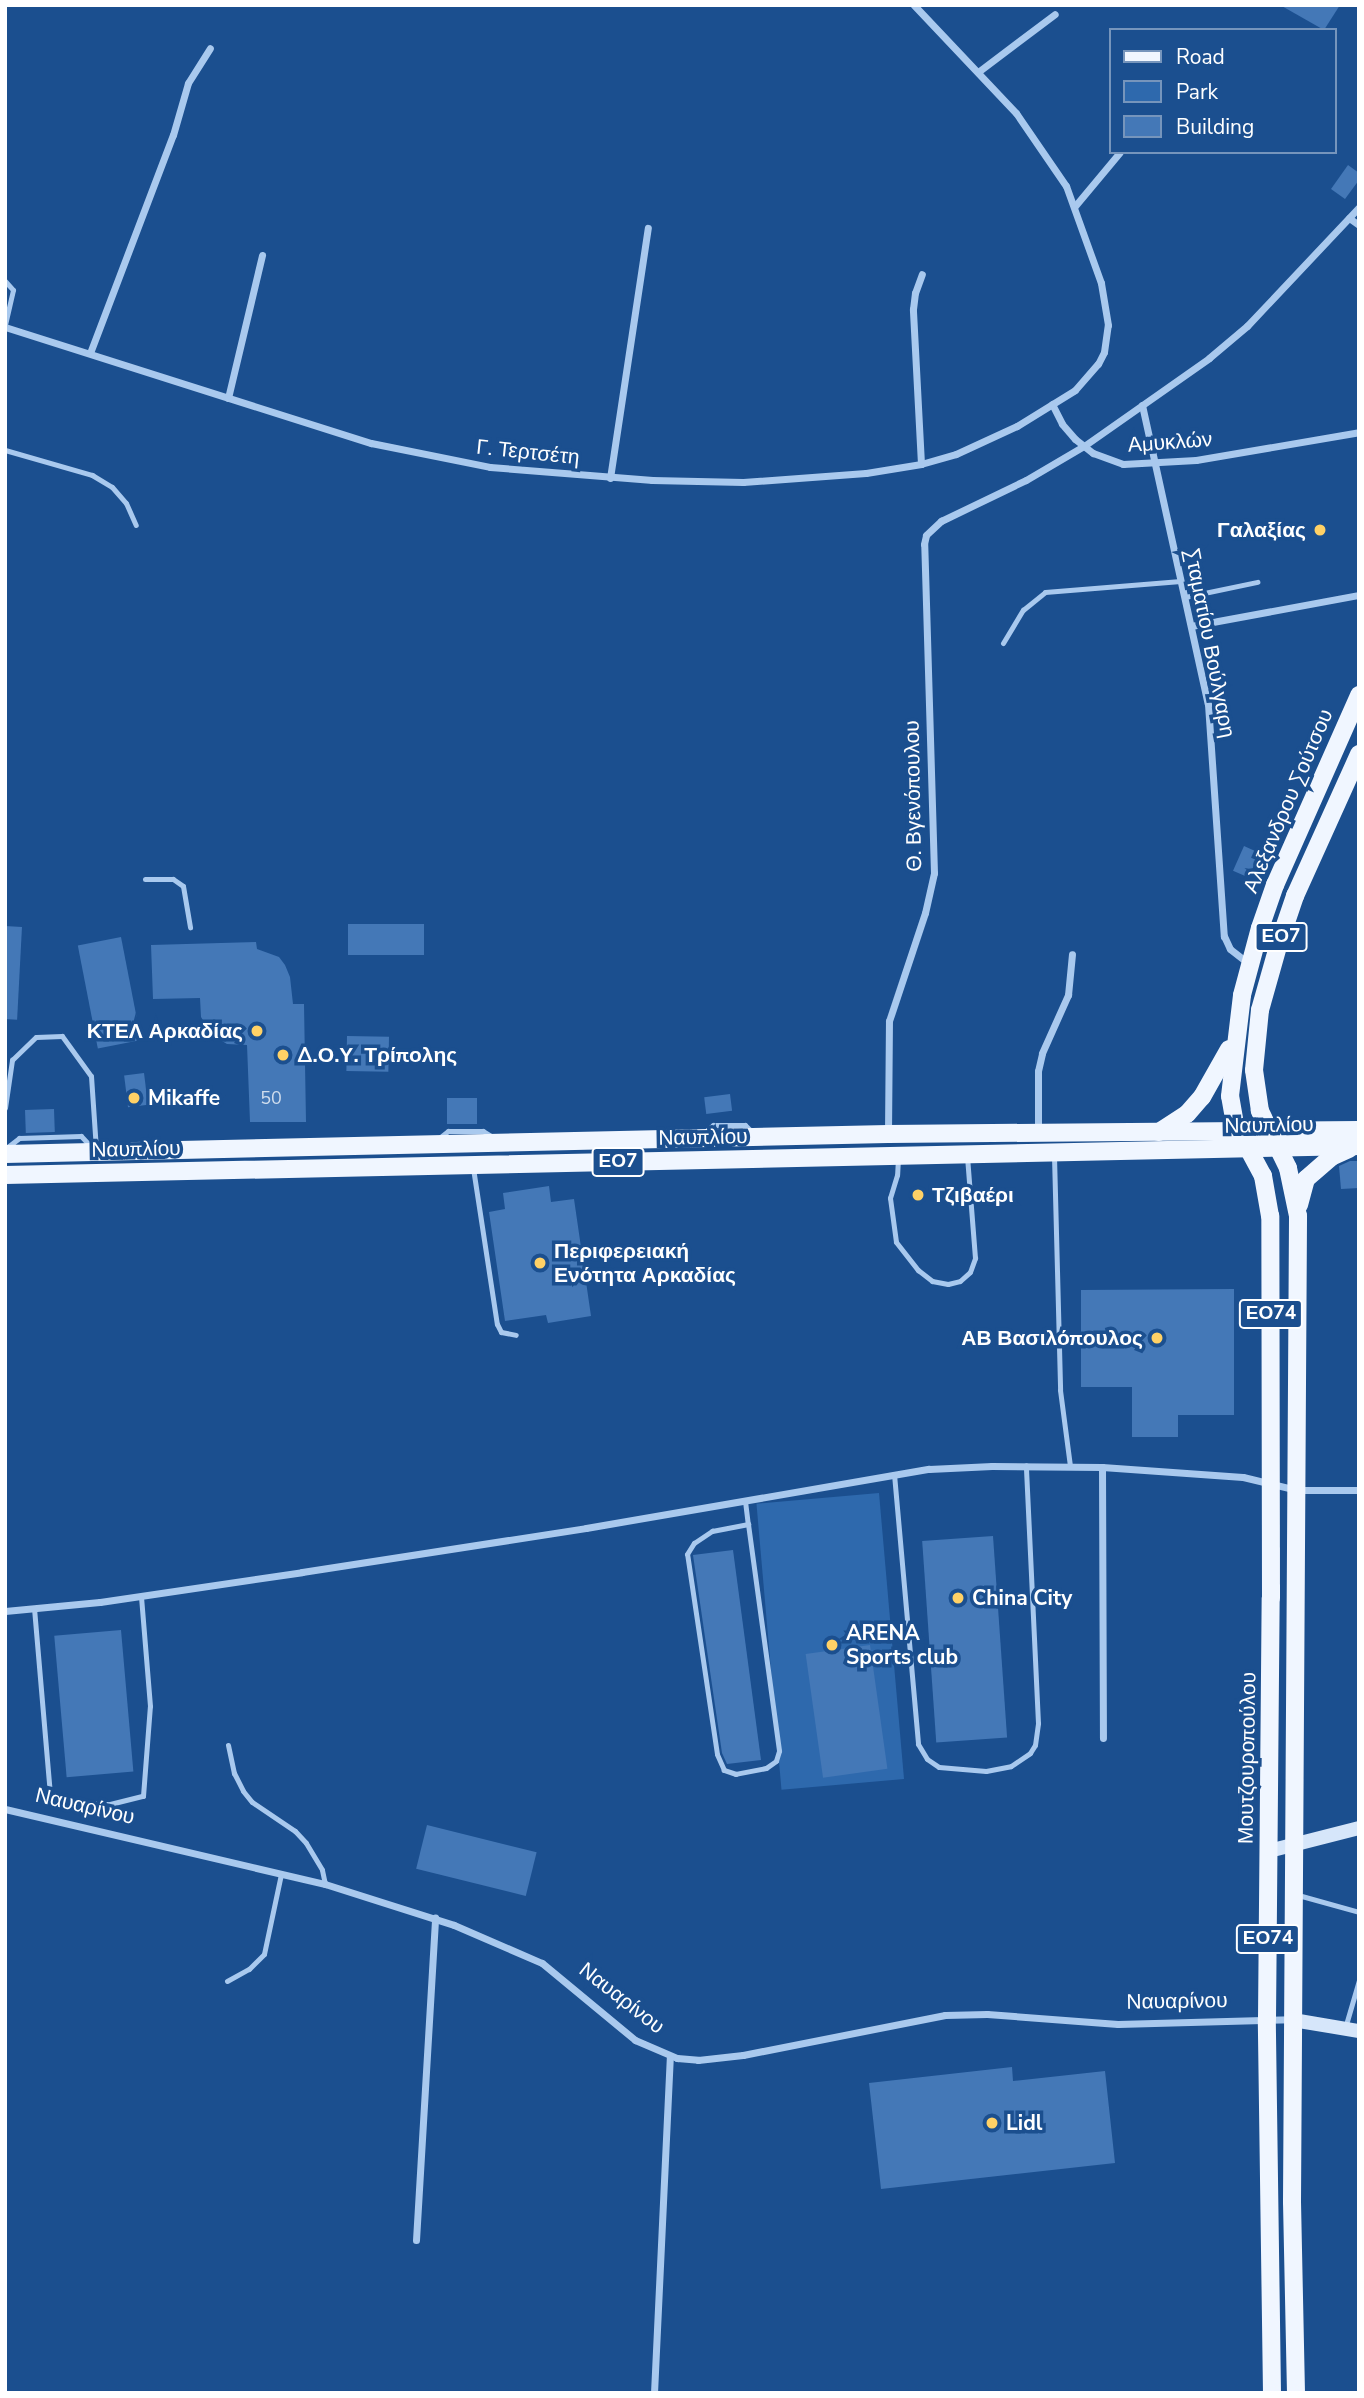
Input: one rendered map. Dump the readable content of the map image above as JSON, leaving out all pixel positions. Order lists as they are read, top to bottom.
{
  "streets": {
    "main road": [
      "Αλεξανδρου Σούτσου",
      "ΕΟ7",
      "Ναυπλίου",
      "ΕΟ74",
      "Μουτζουροπούλου"
    ],
    "street": [
      "Αμυκλών",
      "Γ. Τερτσέτη",
      "Σταματίου Βούλγαρη",
      "Θ. Βγενόπουλου",
      "Ναυαρίνου"
    ]
  },
  "crossings": [
    ["Αμυκλών", "Γ. Τερτσέτη"],
    ["Αμυκλών", "Σταματίου Βούλγαρη"],
    ["Αμυκλών", "Θ. Βγενόπουλου"],
    ["Σταματίου Βούλγαρη", "Αλεξανδρου Σούτσου"],
    ["Θ. Βγενόπουλου", "Ναυπλίου"],
    ["Αλεξανδρου Σούτσου", "ΕΟ7"],
    ["Αλεξανδρου Σούτσου", "Ναυπλίου"],
    ["Αλεξανδρου Σούτσου", "ΕΟ74"],
    ["Αλεξανδρου Σούτσου", "Μουτζουροπούλου"],
    ["ΕΟ7", "Ναυπλίου"],
    ["Ναυπλίου", "ΕΟ74"],
    ["Ναυπλίου", "Μουτζουροπούλου"],
    ["ΕΟ74", "Ναυαρίνου"],
    ["Μουτζουροπούλου", "Ναυαρίνου"]
  ],
  "places": [
    "Γαλαξίας",
    "ΚΤΕΛ Αρκαδίας",
    "Δ.Ο.Υ. Τρίπολης",
    "Mikaffe",
    "Τζιβαέρι",
    "Περιφερειακή Ενότητα Αρκαδίας",
    "ΑΒ Βασιλόπουλος",
    "China City",
    "ARENA Sports club",
    "Lidl"
  ],
  "house_numbers": ["50"],
  "legend": ["Road", "Park", "Building"]
}
